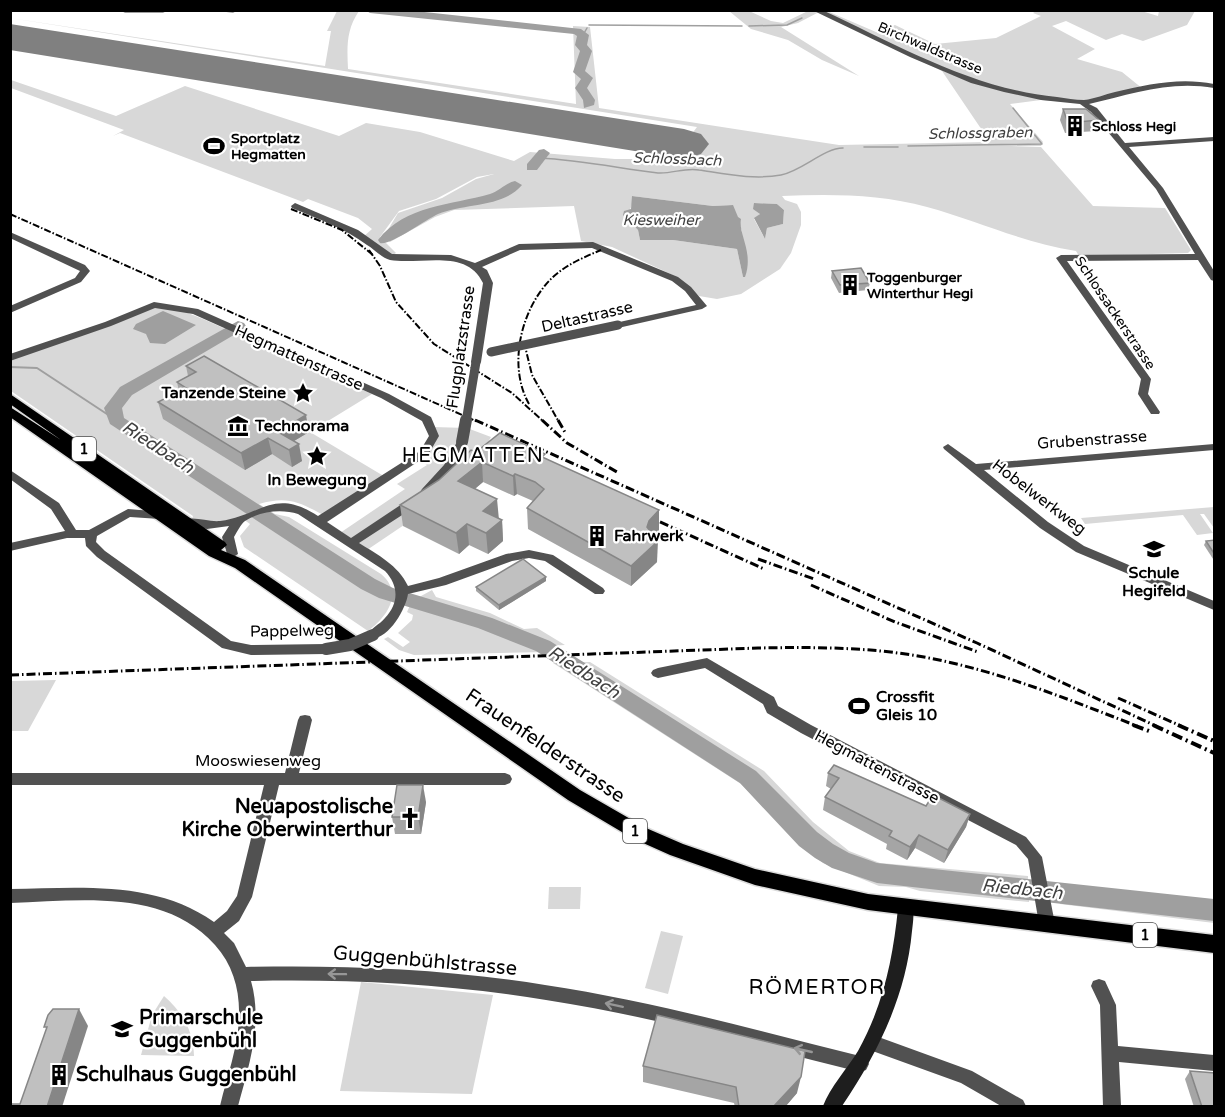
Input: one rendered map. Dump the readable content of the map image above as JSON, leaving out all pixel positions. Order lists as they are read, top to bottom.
{
  "streets": {
    "main road": ["1", "Frauenfelderstrasse"],
    "street": [
      "Birchwaldstrasse",
      "Schlossackerstrasse",
      "Deltastrasse",
      "Flugplatzstrasse",
      "Hegmattenstrasse",
      "Grubenstrasse",
      "Hobelwerkweg",
      "Pappelweg",
      "Mooswiesenweg",
      "Guggenbühlstrasse"
    ]
  },
  "crossings": [
    ["Deltastrasse", "Flugplatzstrasse"],
    ["Hegmattenstrasse", "Frauenfelderstrasse"],
    ["Grubenstrasse", "Hobelwerkweg"]
  ],
  "one_way": ["Guggenbühlstrasse"],
  "districts": ["HEGMATTEN", "RÖMERTOR"],
  "water": [
    "Schlossgraben",
    "Schlossbach",
    "Kiesweiher",
    "Riedbach"
  ],
  "places": {
    "building": [
      "Schloss Hegi",
      "Toggenburger Winterthur Hegi",
      "Fahrwerk",
      "Schulhaus Guggenbühl"
    ],
    "sports": ["Sportplatz Hegmatten", "Crossfit Gleis 10"],
    "place": ["Tanzende Steine", "In Bewegung"],
    "museum": ["Technorama"],
    "school or university": ["Schule Hegifeld", "Primarschule Guggenbühl"],
    "church": ["Neuapostolische Kirche Oberwinterthur"]
  }
}
